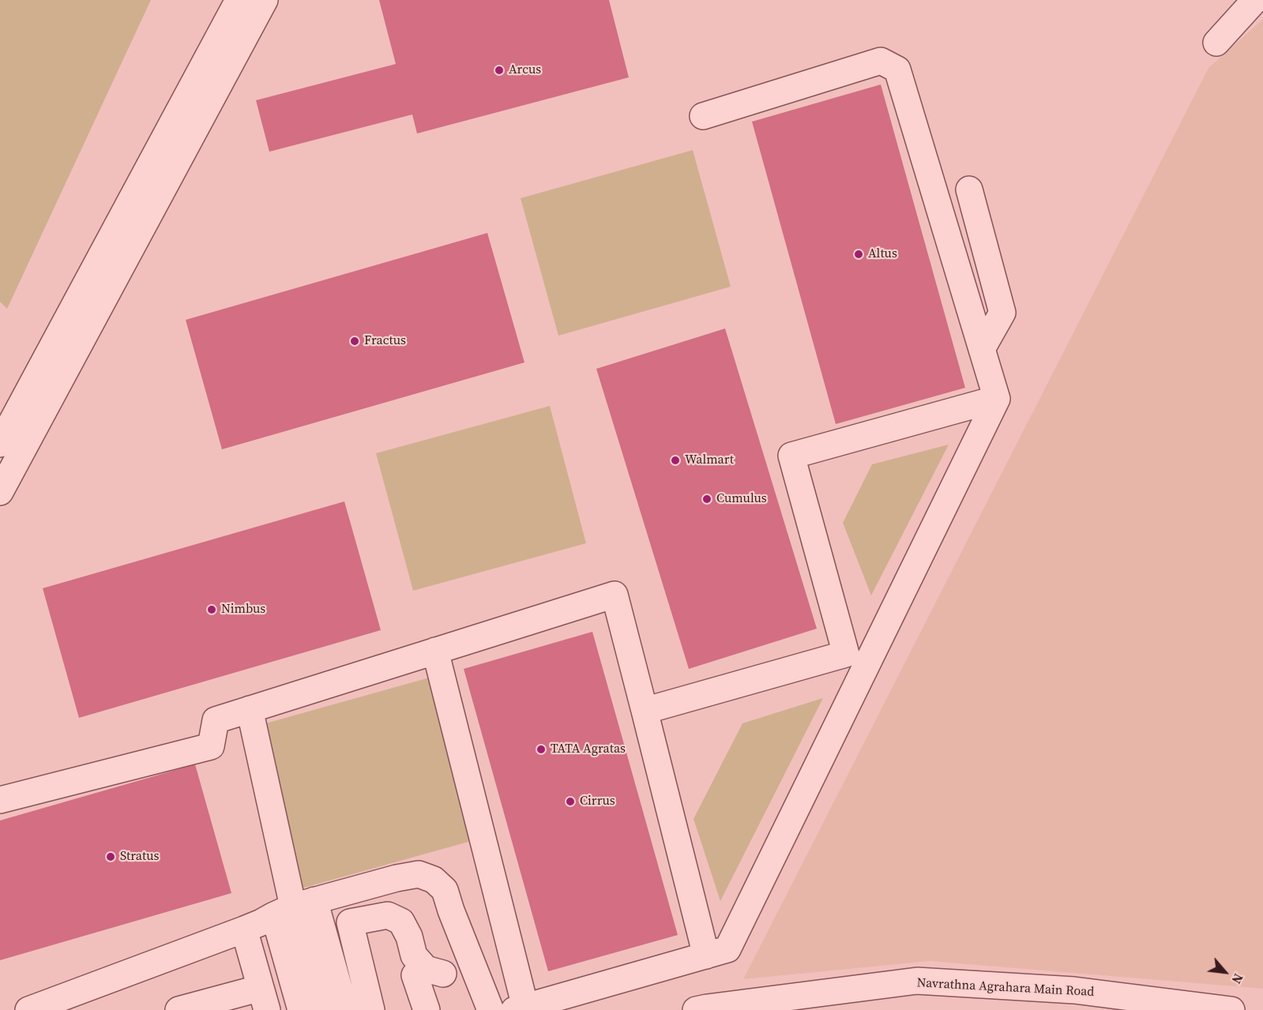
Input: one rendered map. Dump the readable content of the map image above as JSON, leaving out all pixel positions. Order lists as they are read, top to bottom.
{
  "streets": {
    "street": ["Navrathna Agrahara Main Road"]
  },
  "places": [
    "Arcus",
    "Altus",
    "Fractus",
    "Walmart",
    "Cumulus",
    "Nimbus",
    "TATA Agratas",
    "Cirrus",
    "Stratus"
  ],
  "north": "bottom right"
}
